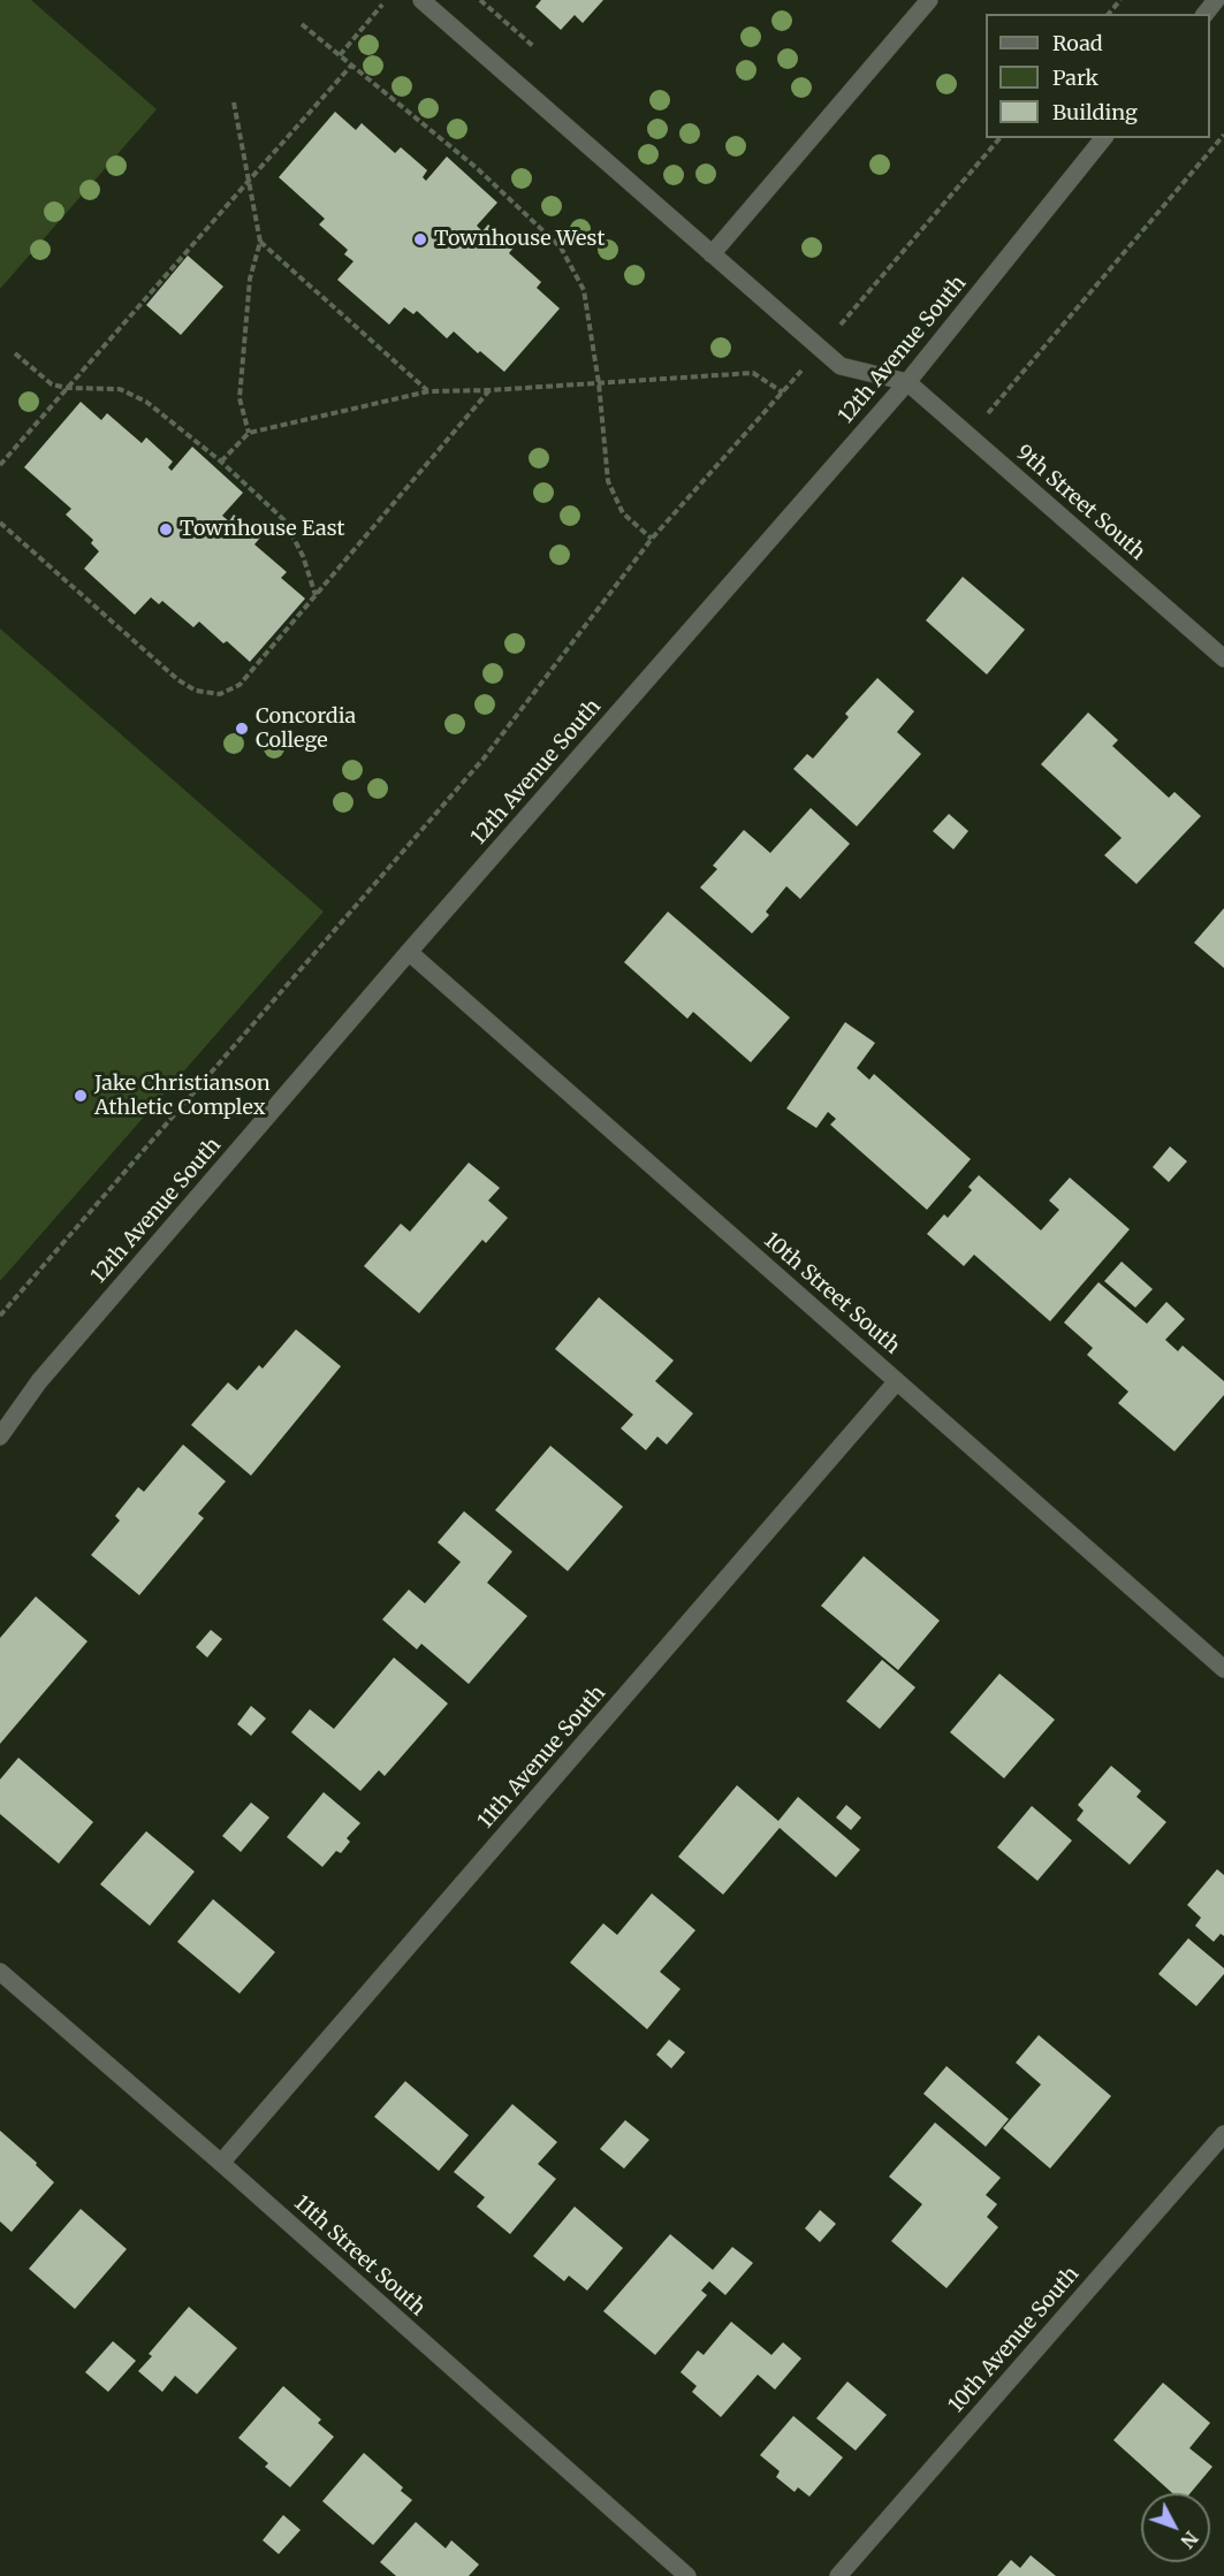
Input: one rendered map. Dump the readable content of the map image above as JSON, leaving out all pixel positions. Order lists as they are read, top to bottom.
{
  "streets": {
    "street": [
      "12th Avenue South",
      "9th Street South",
      "10th Street South",
      "11th Avenue South",
      "11th Street South",
      "10th Avenue South"
    ]
  },
  "crossings": [
    ["12th Avenue South", "9th Street South"],
    ["12th Avenue South", "10th Street South"],
    ["10th Street South", "11th Avenue South"],
    ["11th Avenue South", "11th Street South"]
  ],
  "places": [
    "Townhouse West",
    "Townhouse East",
    "Concordia College",
    "Jake Christianson Athletic Complex"
  ],
  "legend": ["Road", "Park", "Building"],
  "north": "bottom right"
}
